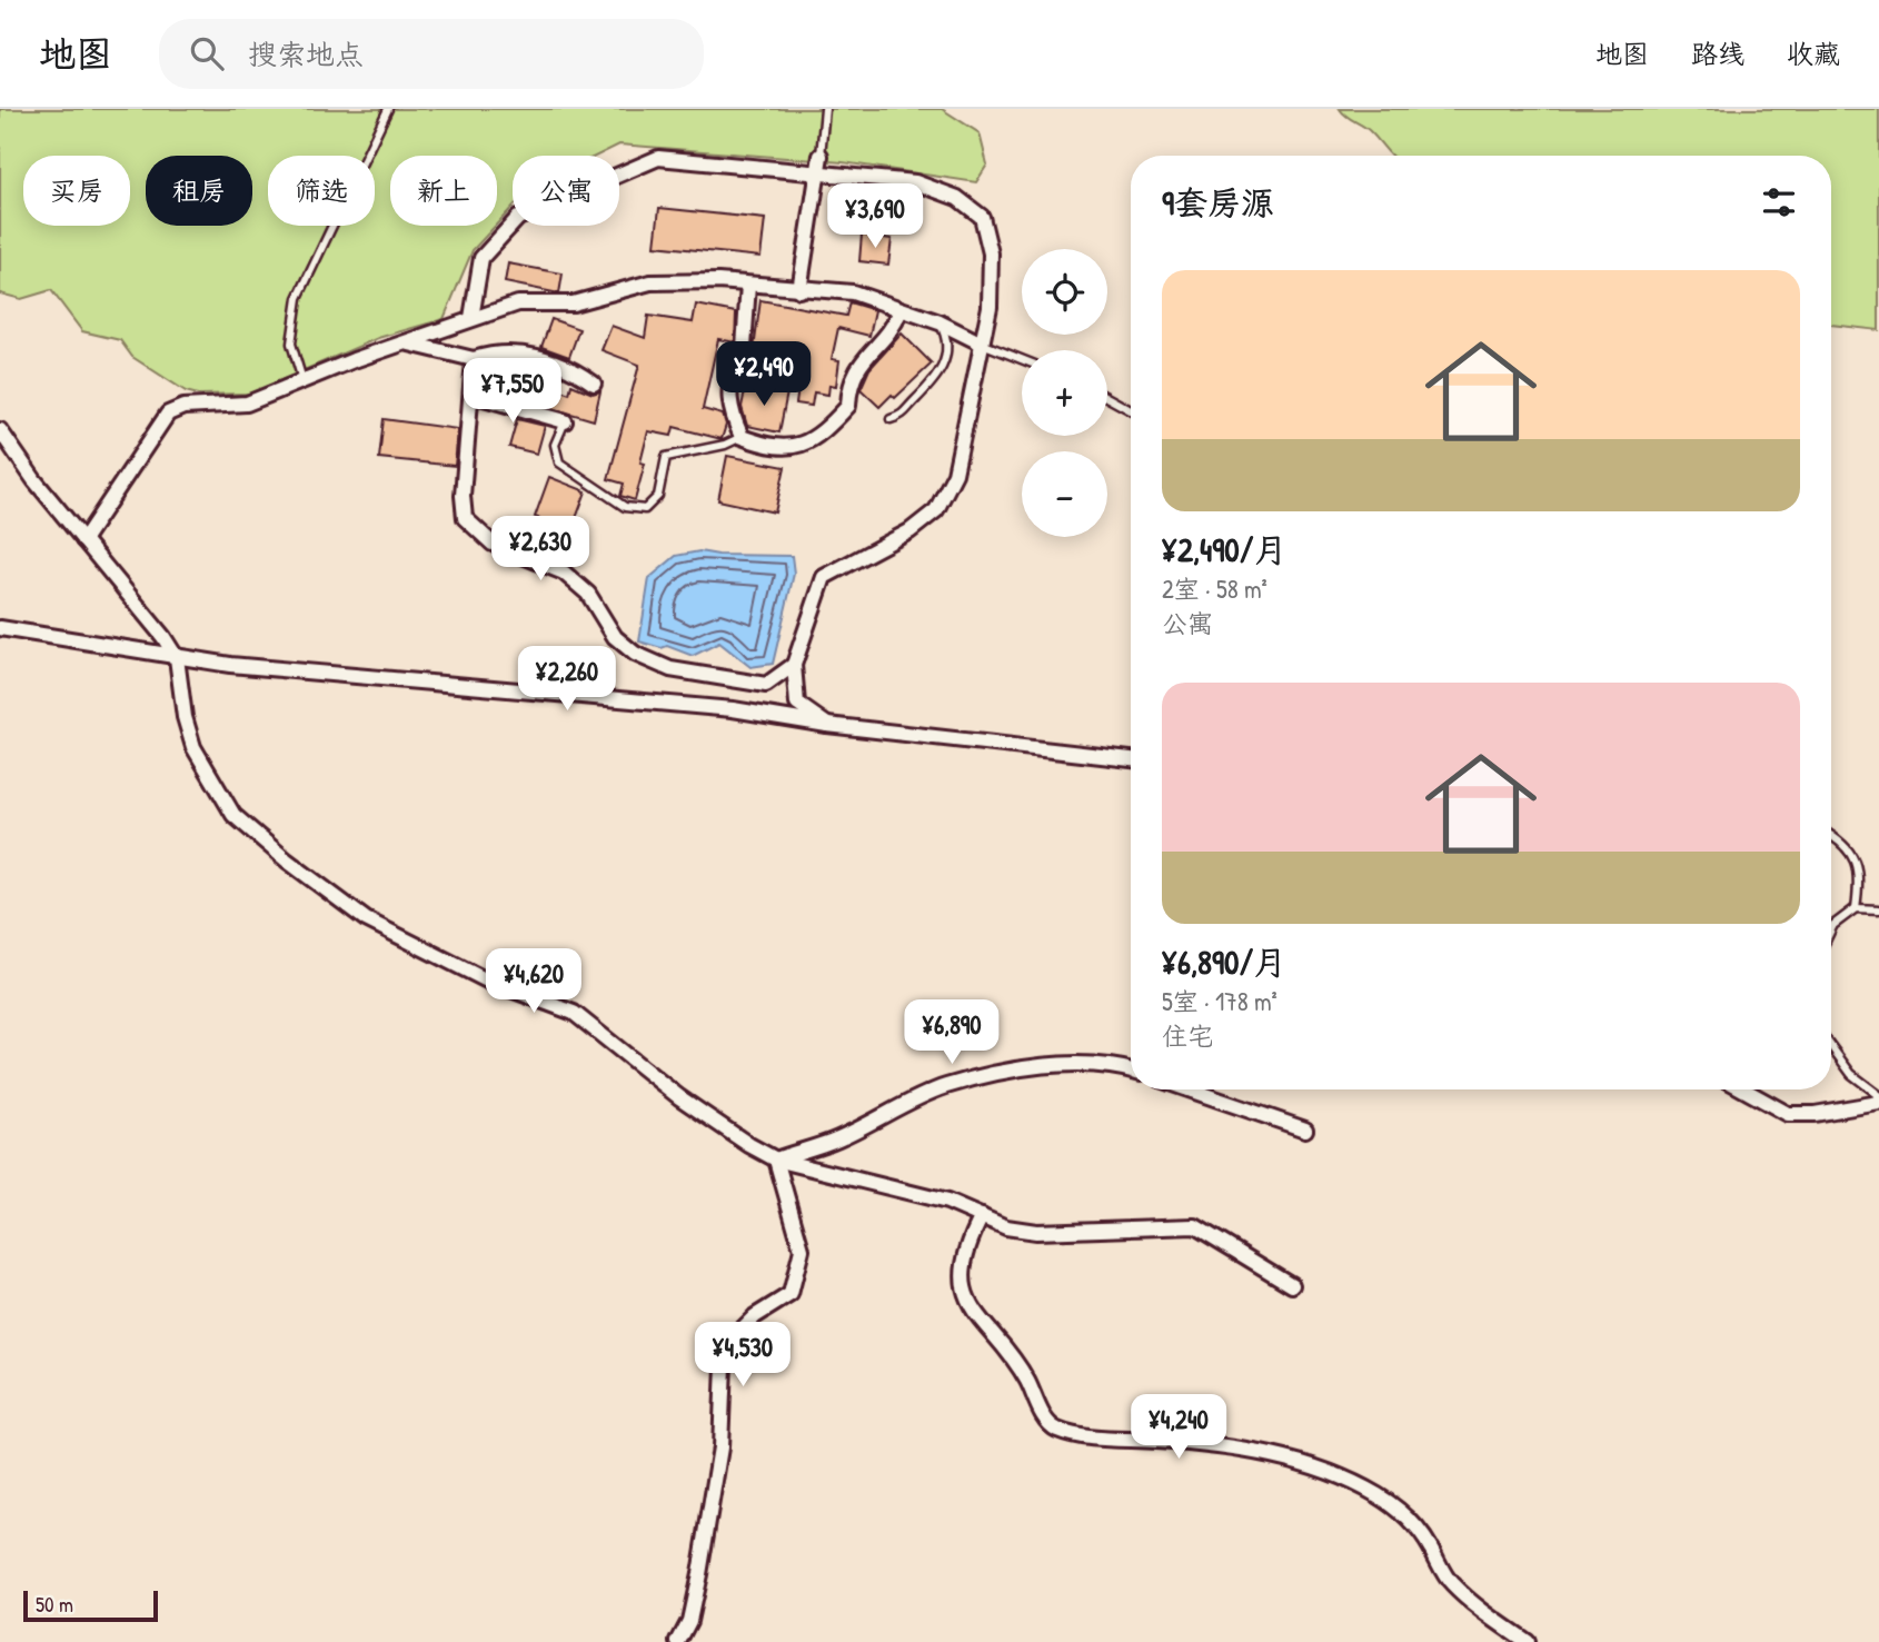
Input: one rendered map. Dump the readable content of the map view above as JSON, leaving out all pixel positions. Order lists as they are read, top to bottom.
{
  "scale_bar": "50 m",
  "page": {
    "header": "地图",
    "search": "搜索地点",
    "nav": ["地图", "路线", "收藏"],
    "chip": [
      "买房",
      "租房",
      "筛选",
      "新上",
      "公寓"
    ],
    "heading": "9套房源",
    "price": [
      "¥3,690",
      "¥2,490",
      "¥7,550",
      "¥2,630",
      "¥2,260",
      "¥4,620",
      "¥6,890",
      "¥4,530",
      "¥4,240"
    ],
    "map_buttons": ["+", "−"],
    "list": [
      {
        "name": "¥2,490/月",
        "note": "2室 · 58 m² · 公寓"
      },
      {
        "name": "¥6,890/月",
        "note": "5室 · 178 m² · 住宅"
      }
    ],
    "scale": "50 m"
  }
}
